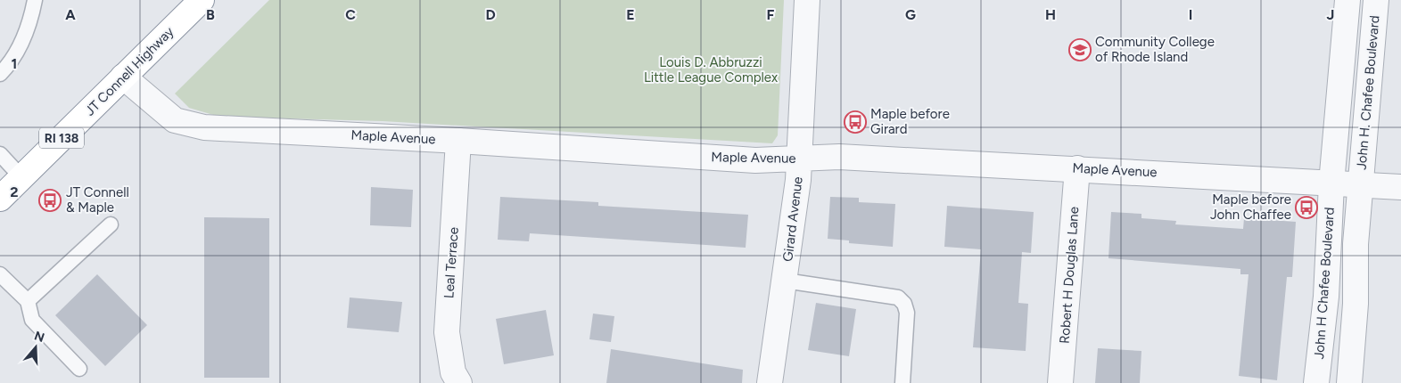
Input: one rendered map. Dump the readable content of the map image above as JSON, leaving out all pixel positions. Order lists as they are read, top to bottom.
{
  "streets": {
    "highway": ["JT Connell Highway", "RI 138"],
    "street": [
      "John H. Chafee Boulevard",
      "Maple Avenue",
      "Girard Avenue",
      "Leal Terrace",
      "Robert H Douglas Lane",
      "John H Chafee Boulevard"
    ]
  },
  "crossings": [
    ["JT Connell Highway", "Maple Avenue"],
    ["John H. Chafee Boulevard", "Maple Avenue"],
    ["Maple Avenue", "Girard Avenue"],
    ["Maple Avenue", "Leal Terrace"],
    ["Maple Avenue", "Robert H Douglas Lane"],
    ["Maple Avenue", "John H Chafee Boulevard"]
  ],
  "parks": ["Louis D. Abbruzzi Little League Complex"],
  "places": {
    "school or university": ["Community College of Rhode Island"],
    "bus stop": ["Maple before Girard", "JT Connell & Maple", "Maple before John Chaffee"]
  },
  "north": "top",
  "grid": {
    "columns": [
      "A",
      "B",
      "C",
      "D",
      "E",
      "F",
      "G",
      "H",
      "I",
      "J"
    ],
    "rows": ["1", "2"]
  }
}
